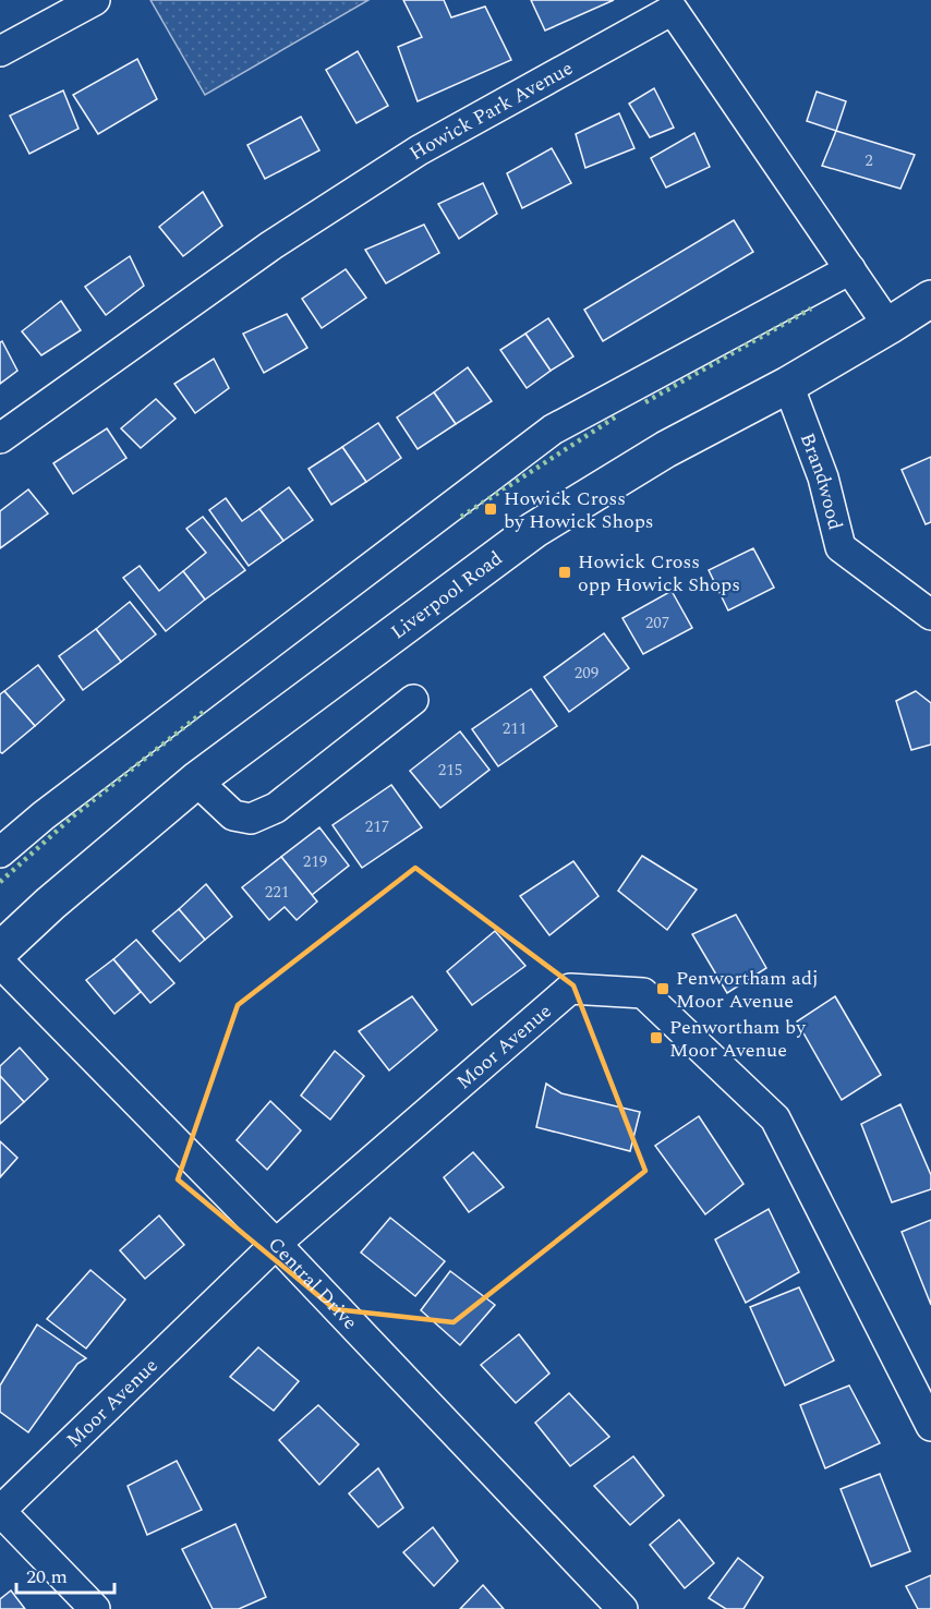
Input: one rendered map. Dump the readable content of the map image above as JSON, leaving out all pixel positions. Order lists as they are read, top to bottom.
{
  "streets": {
    "street": [
      "Howick Park Avenue",
      "Brandwood",
      "Liverpool Road",
      "Moor Avenue",
      "Central Drive"
    ]
  },
  "crossings": [
    ["Howick Park Avenue", "Liverpool Road"],
    ["Brandwood", "Liverpool Road"],
    ["Moor Avenue", "Central Drive"]
  ],
  "places": {
    "transit": [
      "Howick Cross by Howick Shops",
      "Howick Cross opp Howick Shops",
      "Penwortham adj Moor Avenue",
      "Penwortham by Moor Avenue"
    ]
  },
  "house_numbers": [
    "2",
    "207",
    "209",
    "211",
    "215",
    "217",
    "219",
    "221"
  ],
  "scale_bar": "20 m"
}
